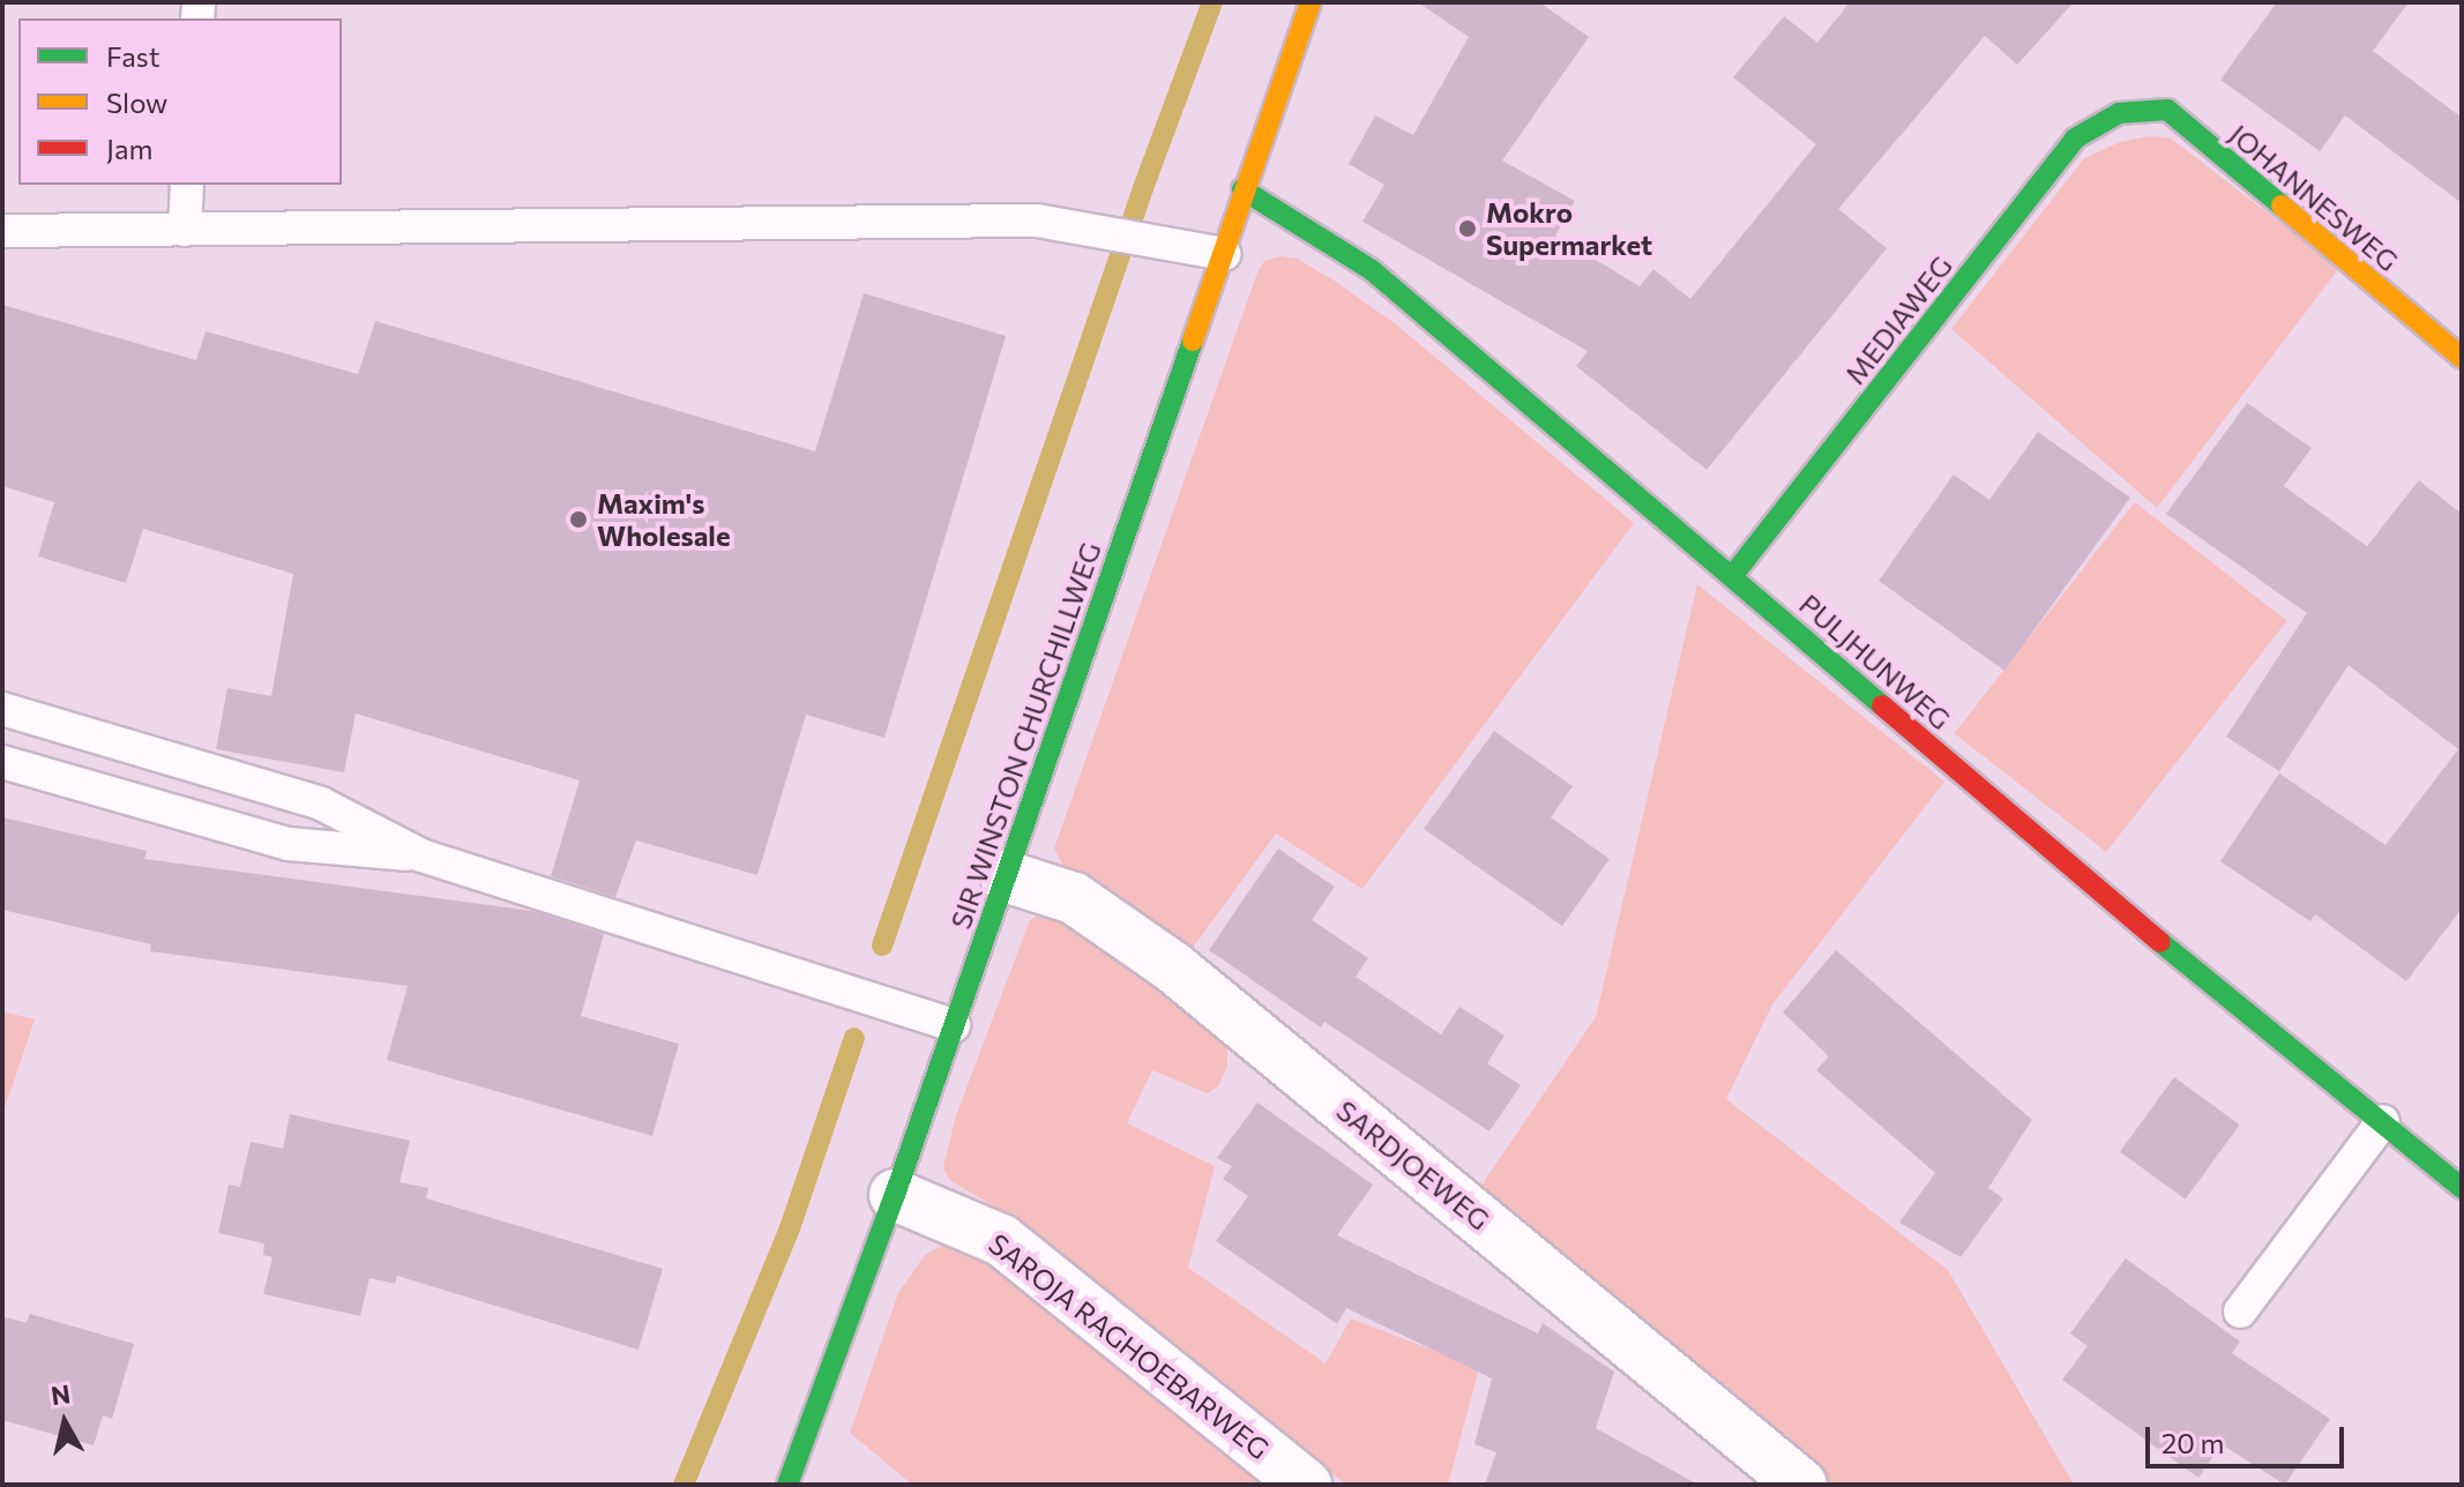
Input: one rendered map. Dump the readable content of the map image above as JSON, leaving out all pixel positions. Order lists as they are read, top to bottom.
{
  "streets": {
    "street": [
      "JOHANNESWEG",
      "MEDIAWEG",
      "PULJHUNWEG",
      "SIR WINSTON CHURCHILLWEG",
      "SARDJOEWEG",
      "SAROJA RAGHOEBARWEG"
    ]
  },
  "crossings": [
    ["JOHANNESWEG", "MEDIAWEG"],
    ["MEDIAWEG", "PULJHUNWEG"],
    ["PULJHUNWEG", "SIR WINSTON CHURCHILLWEG"],
    ["SIR WINSTON CHURCHILLWEG", "SARDJOEWEG"],
    ["SIR WINSTON CHURCHILLWEG", "SAROJA RAGHOEBARWEG"]
  ],
  "places": ["Mokro Supermarket", "Maxim's Wholesale"],
  "legend": ["Fast", "Slow", "Jam"],
  "scale_bar": "20 m",
  "north": "top"
}
